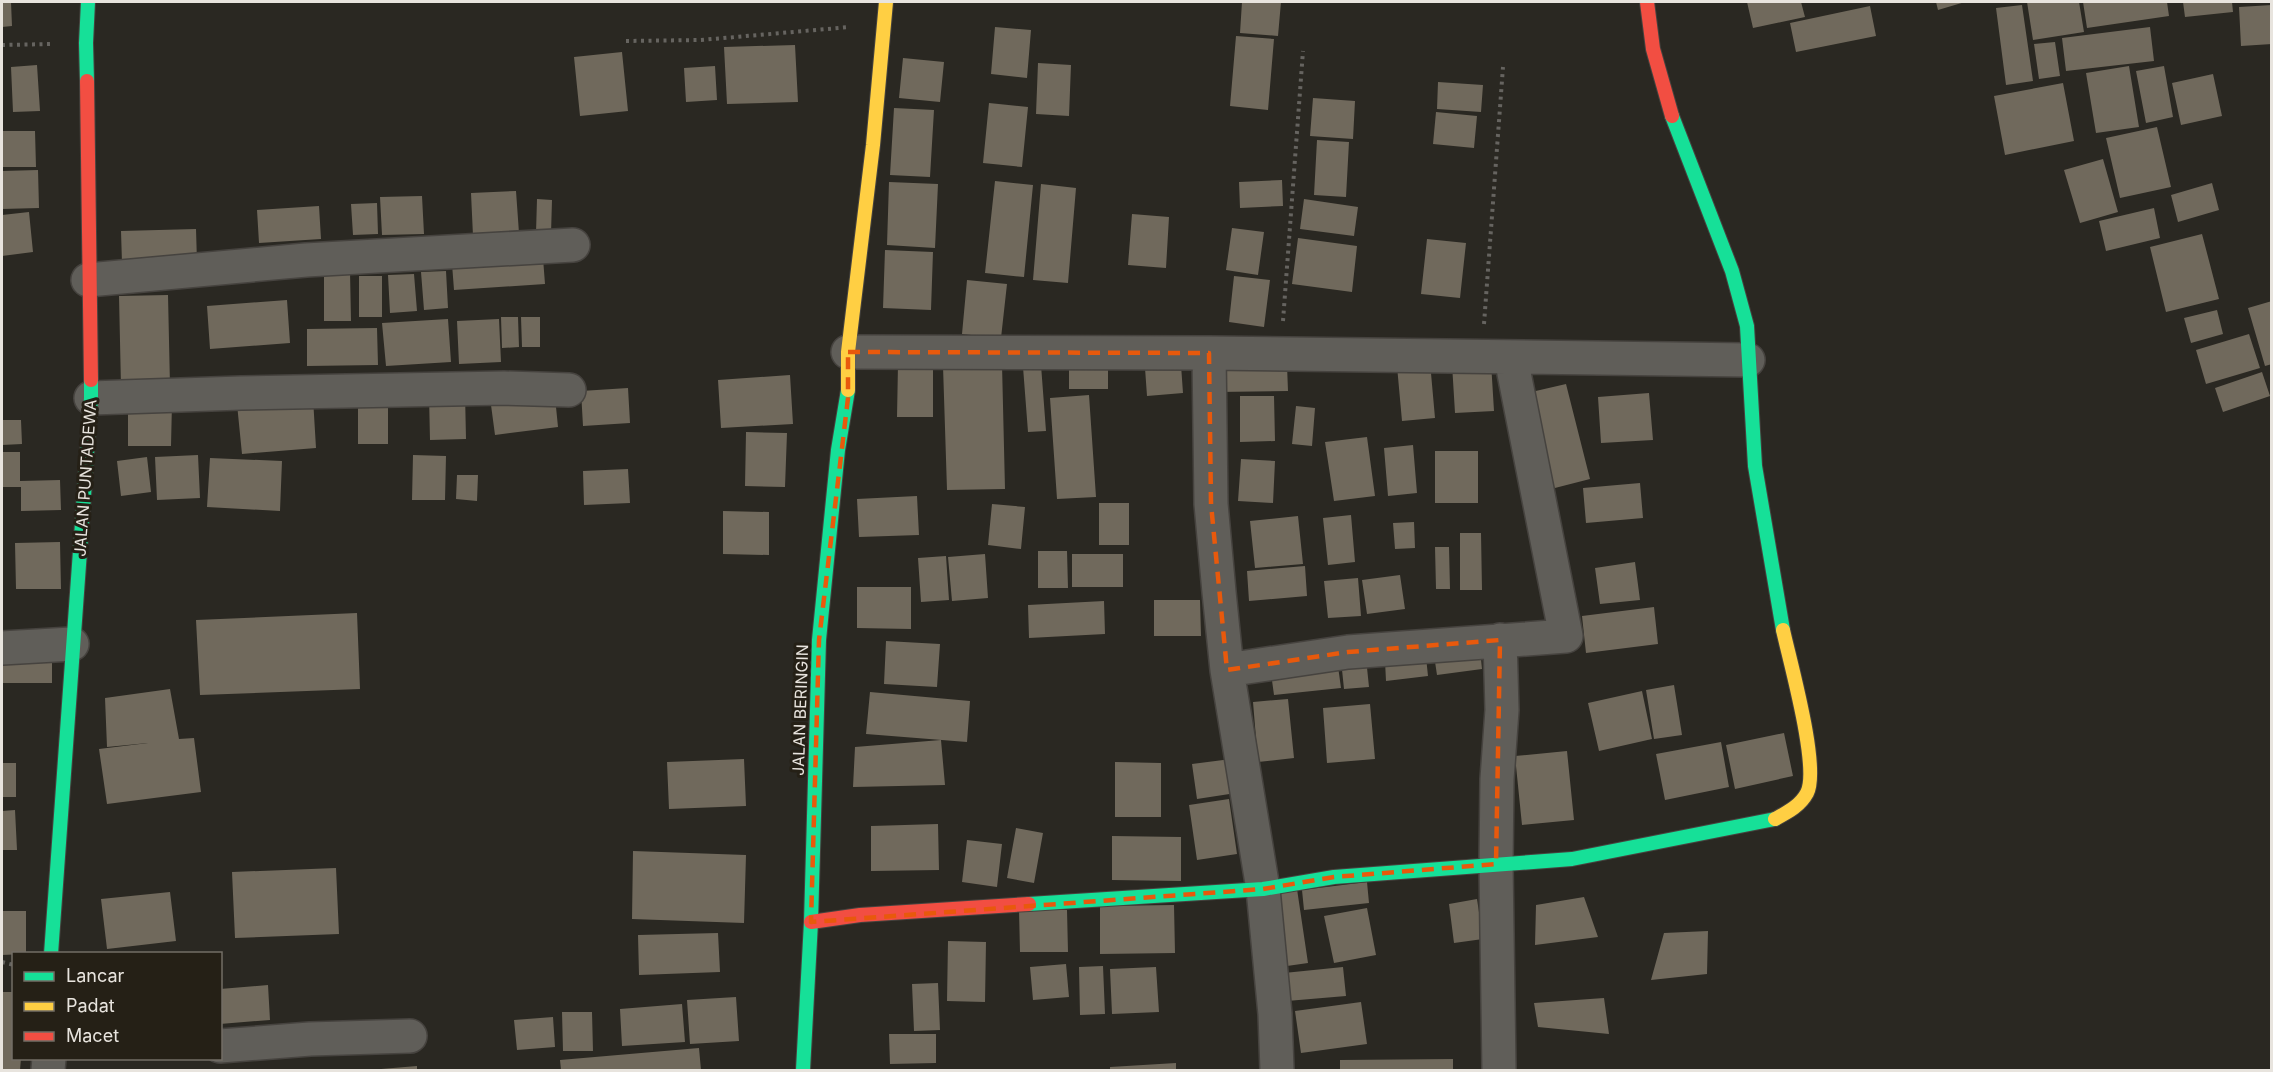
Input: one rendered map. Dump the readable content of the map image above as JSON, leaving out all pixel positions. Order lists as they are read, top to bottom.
{
  "streets": {
    "street": ["JALAN PUNTADEWA", "JALAN BERINGIN"]
  },
  "legend": ["Lancar", "Padat", "Macet"]
}
